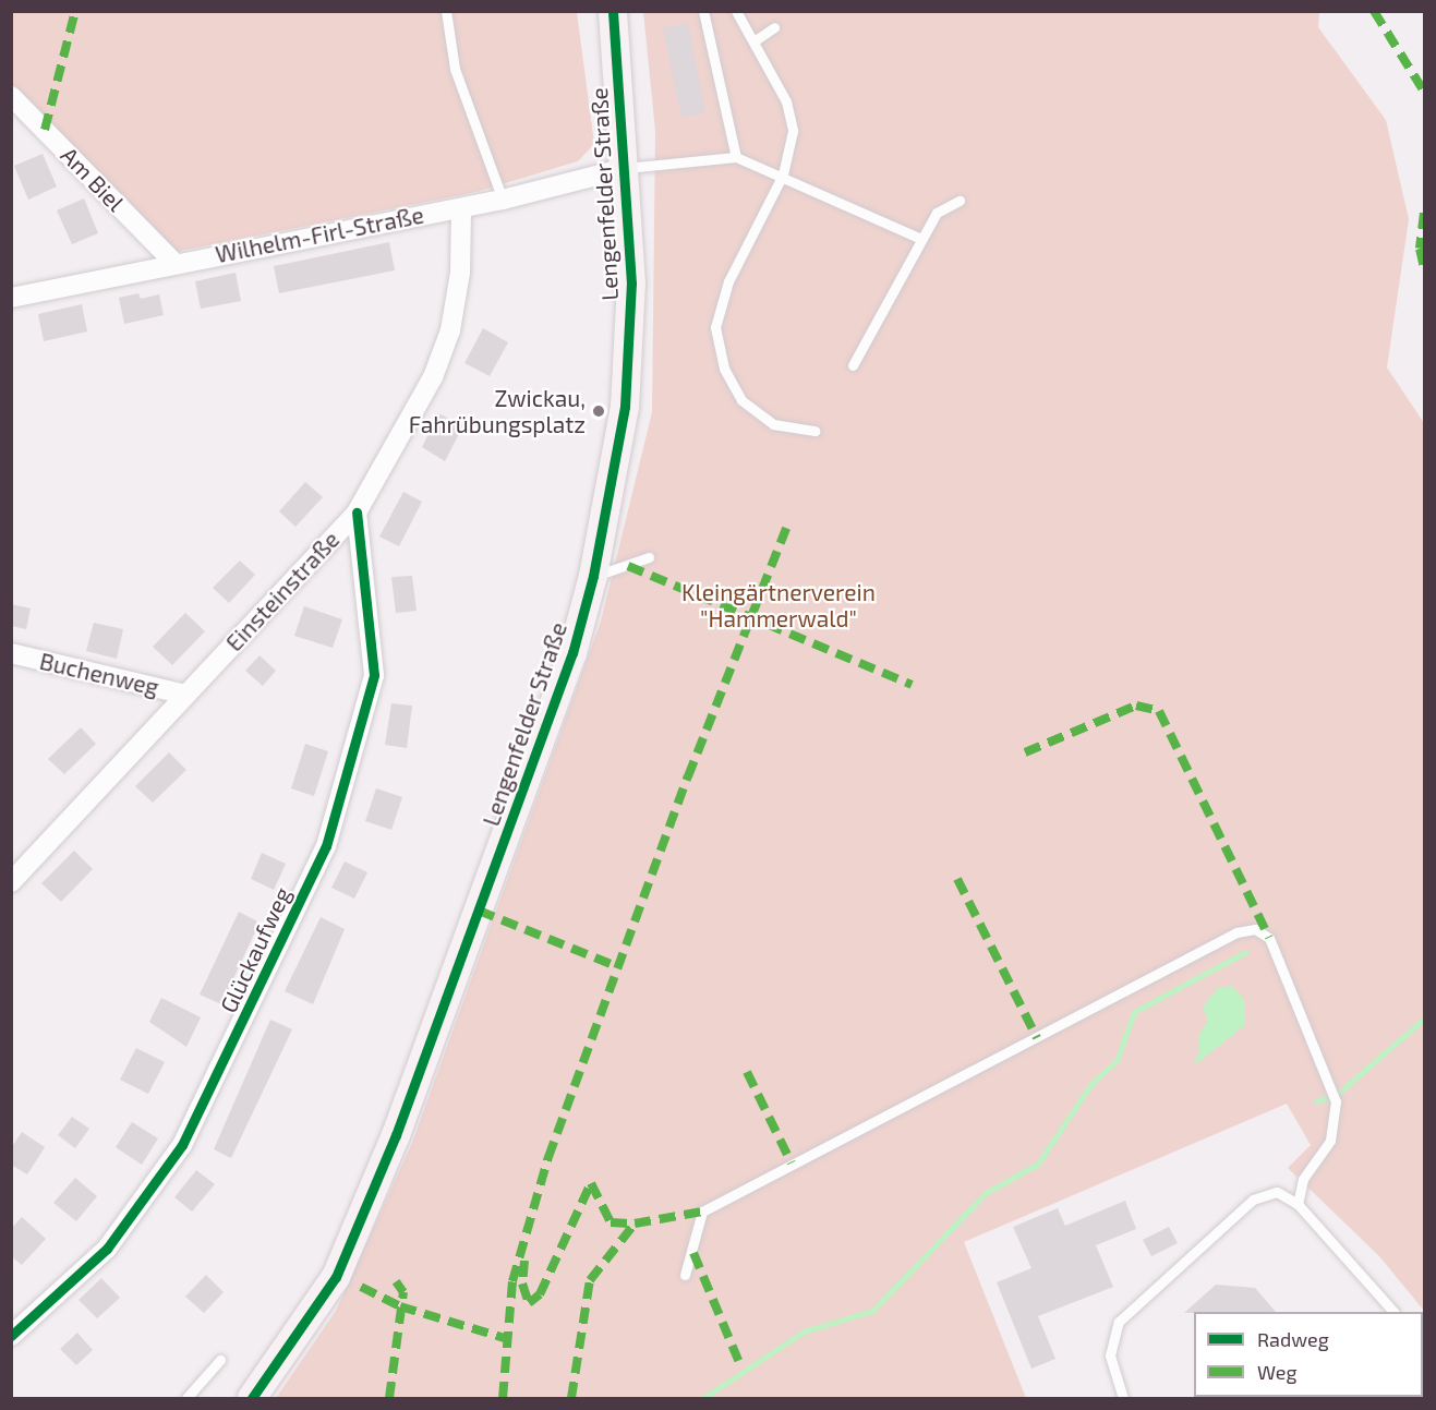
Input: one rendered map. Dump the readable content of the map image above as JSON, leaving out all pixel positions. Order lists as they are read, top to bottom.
{
  "streets": {
    "main road": ["Lengenfelder Straße"],
    "street": [
      "Am Biel",
      "Wilhelm-Firl-Straße",
      "Einsteinstraße",
      "Buchenweg",
      "Glückaufweg"
    ]
  },
  "crossings": [
    ["Am Biel", "Wilhelm-Firl-Straße"],
    ["Lengenfelder Straße", "Wilhelm-Firl-Straße"],
    ["Wilhelm-Firl-Straße", "Einsteinstraße"],
    ["Einsteinstraße", "Buchenweg"],
    ["Einsteinstraße", "Glückaufweg"]
  ],
  "parks": ["Kleingärtnerverein \"Hammerwald\""],
  "places": ["Zwickau, Fahrübungsplatz"],
  "legend": ["Radweg", "Weg"]
}
